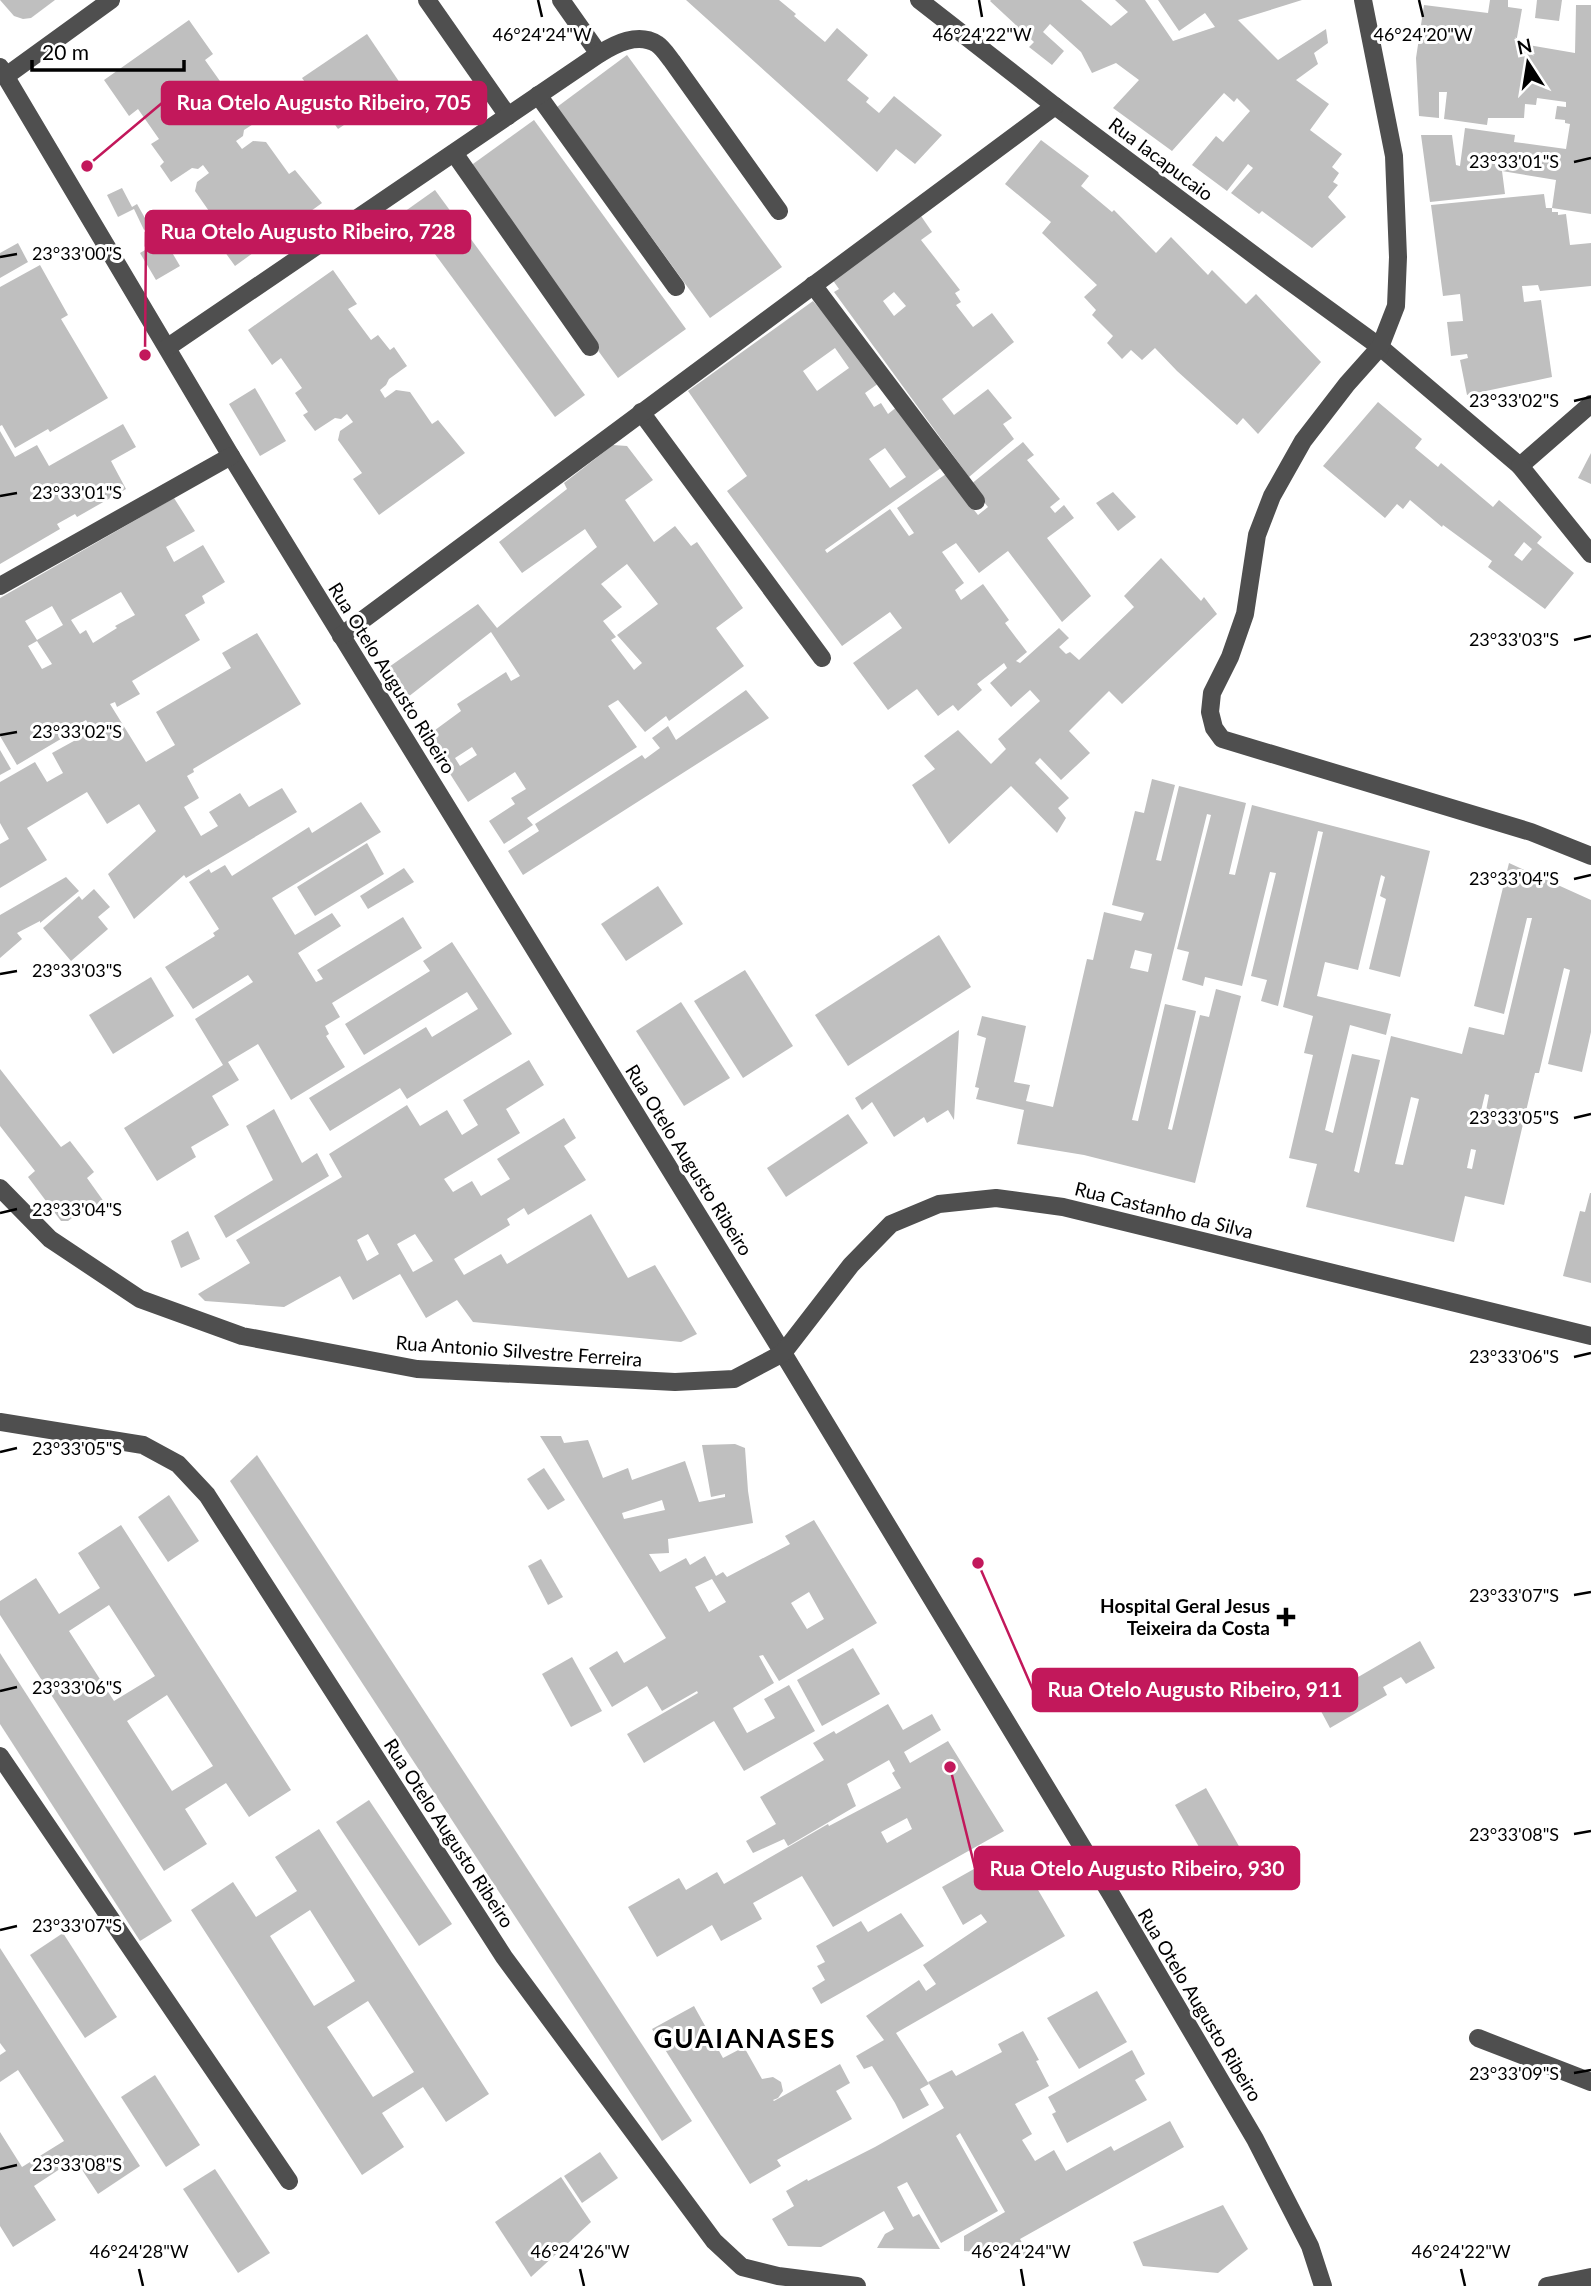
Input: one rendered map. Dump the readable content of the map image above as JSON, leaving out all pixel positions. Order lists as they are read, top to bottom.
{
  "streets": {
    "street": [
      "Rua Iacapucaio",
      "Rua Otelo Augusto Ribeiro",
      "Rua Castanho da Silva",
      "Rua Antonio Silvestre Ferreira"
    ]
  },
  "crossings": [
    ["Rua Otelo Augusto Ribeiro", "Rua Castanho da Silva"],
    ["Rua Otelo Augusto Ribeiro", "Rua Antonio Silvestre Ferreira"],
    ["Rua Castanho da Silva", "Rua Antonio Silvestre Ferreira"]
  ],
  "districts": ["GUAIANASES"],
  "places": {
    "other": [
      "Rua Otelo Augusto Ribeiro, 705",
      "Rua Otelo Augusto Ribeiro, 728",
      "Rua Otelo Augusto Ribeiro, 911",
      "Rua Otelo Augusto Ribeiro, 930"
    ],
    "health": ["Hospital Geral Jesus Teixeira da Costa"]
  },
  "scale_bar": "20 m",
  "north": "top",
  "coordinates": [
    "46°24'24\"W",
    "46°24'22\"W",
    "46°24'20\"W",
    "23°33'01\"S",
    "23°33'00\"S",
    "23°33'02\"S",
    "23°33'03\"S",
    "23°33'04\"S",
    "23°33'05\"S",
    "23°33'06\"S",
    "23°33'07\"S",
    "23°33'08\"S",
    "23°33'09\"S",
    "46°24'28\"W",
    "46°24'26\"W"
  ]
}
